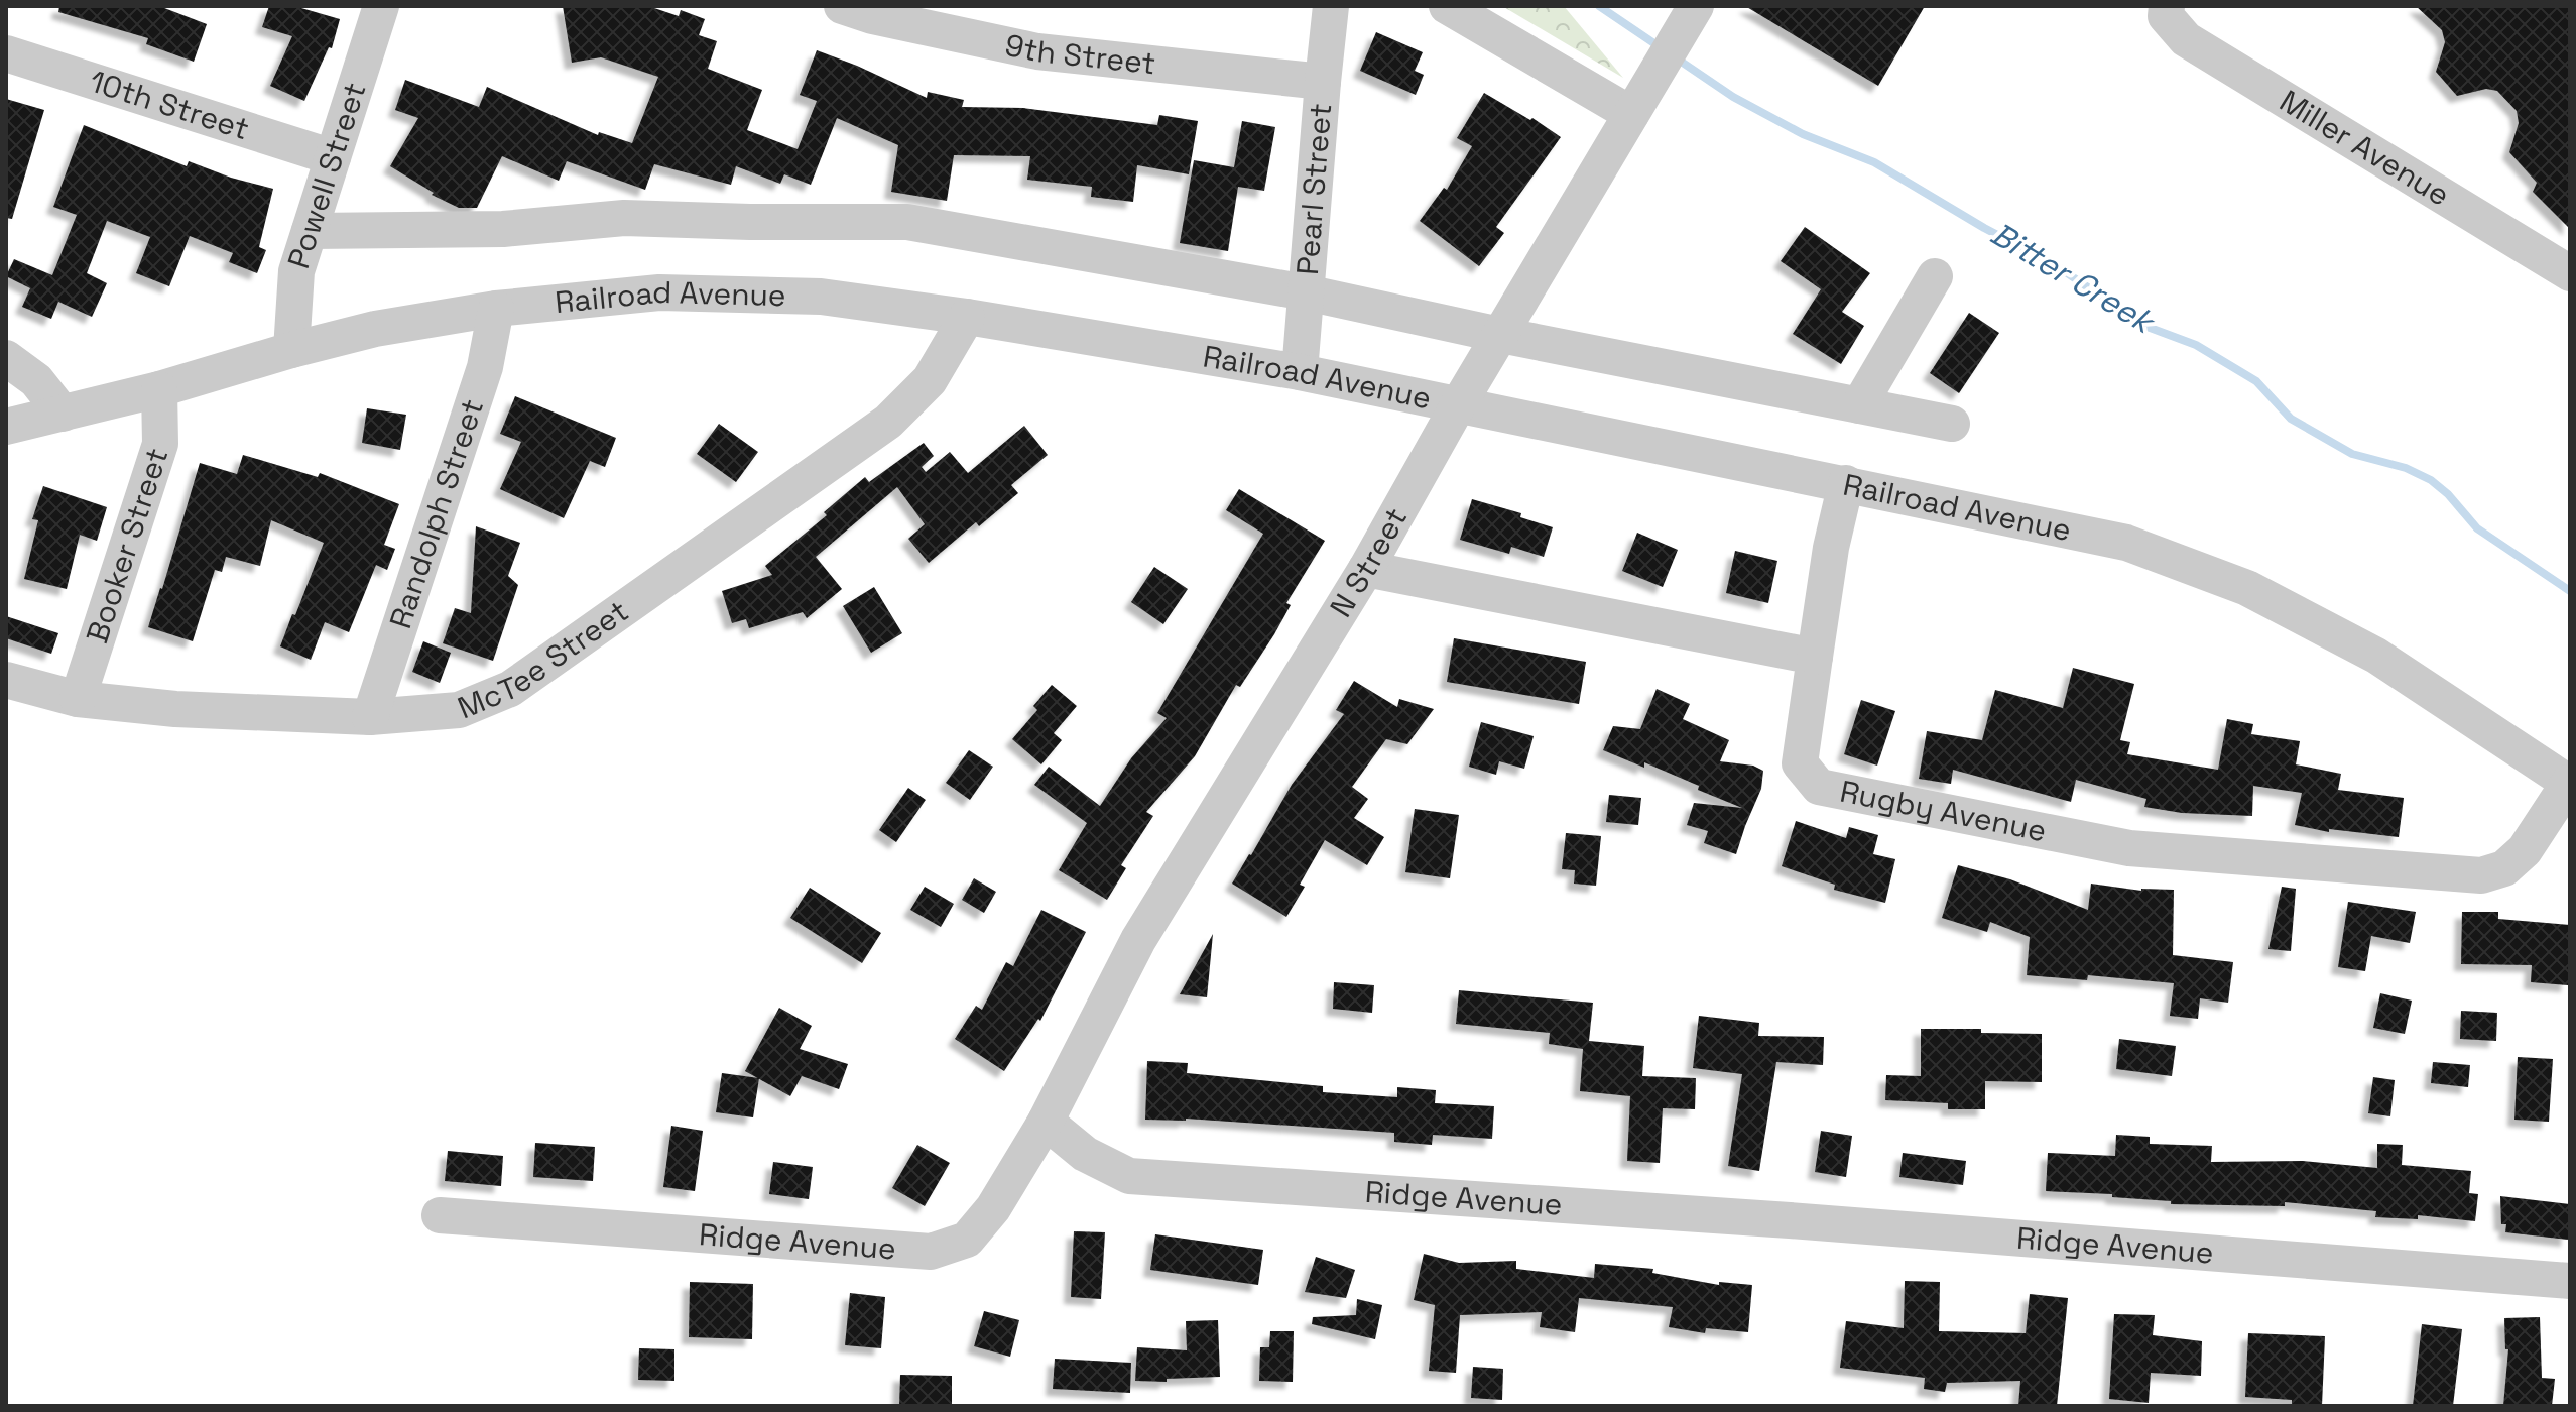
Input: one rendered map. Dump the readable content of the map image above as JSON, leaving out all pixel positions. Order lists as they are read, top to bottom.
{
  "streets": {
    "street": [
      "9th Street",
      "10th Street",
      "Miller Avenue",
      "Powell Street",
      "Pearl Street",
      "Railroad Avenue",
      "Randolph Street",
      "Booker Street",
      "N Street",
      "McTee Street",
      "Rugby Avenue",
      "Ridge Avenue"
    ]
  },
  "crossings": [
    ["9th Street", "Pearl Street"],
    ["10th Street", "Powell Street"],
    ["Powell Street", "Railroad Avenue"],
    ["Pearl Street", "Railroad Avenue"],
    ["Railroad Avenue", "Randolph Street"],
    ["Railroad Avenue", "Booker Street"],
    ["Railroad Avenue", "N Street"],
    ["Railroad Avenue", "McTee Street"],
    ["Railroad Avenue", "Rugby Avenue"],
    ["Randolph Street", "McTee Street"],
    ["Booker Street", "McTee Street"],
    ["N Street", "Ridge Avenue"]
  ],
  "water": ["Bitter Creek"]
}
